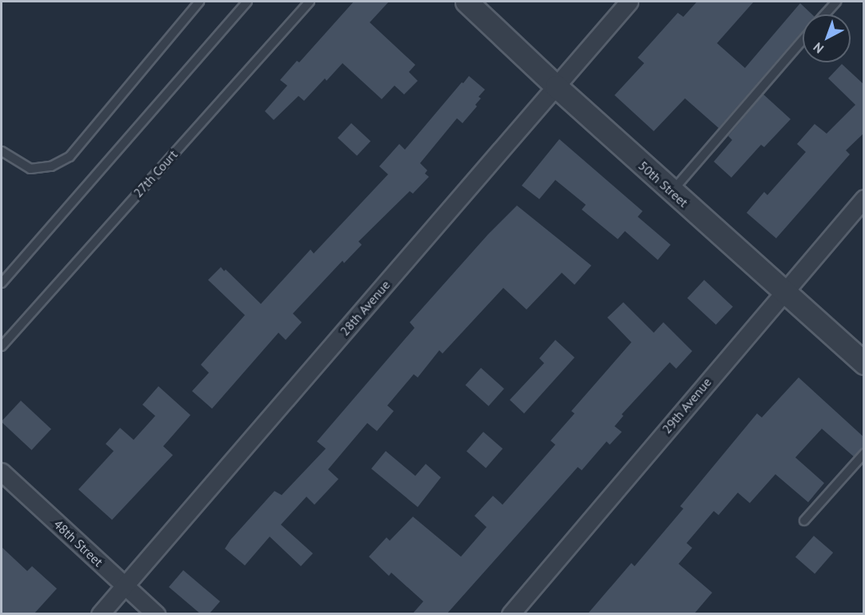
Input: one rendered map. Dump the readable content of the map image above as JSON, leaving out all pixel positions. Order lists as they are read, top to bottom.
{
  "streets": {
    "street": [
      "50th Street",
      "28th Avenue",
      "29th Avenue",
      "48th Street"
    ],
    "lane": ["27th Court"]
  },
  "crossings": [
    ["50th Street", "28th Avenue"],
    ["50th Street", "29th Avenue"],
    ["28th Avenue", "48th Street"]
  ],
  "north": "bottom left"
}
